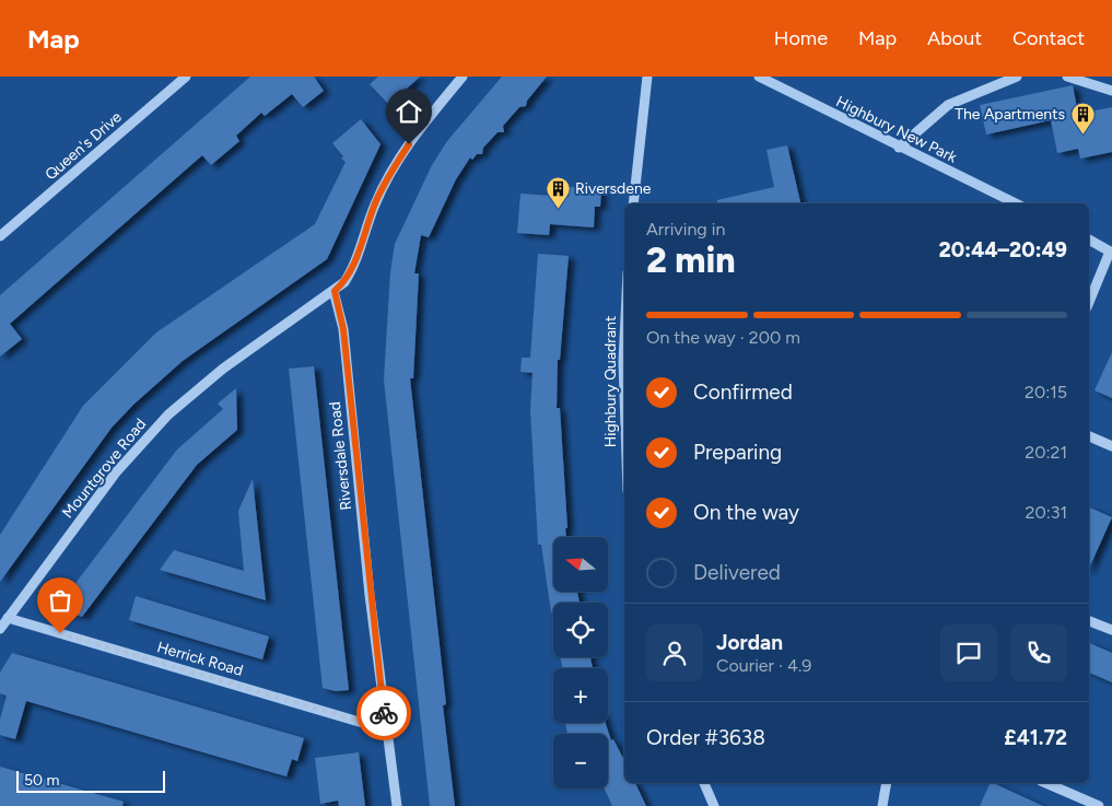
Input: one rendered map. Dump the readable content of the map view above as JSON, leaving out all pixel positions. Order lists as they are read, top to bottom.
{
  "streets": {
    "street": [
      "Highbury New Park",
      "Queen's Drive",
      "Highbury Quadrant",
      "Riversdale Road",
      "Mountgrove Road",
      "Herrick Road"
    ]
  },
  "crossings": [
    ["Riversdale Road", "Mountgrove Road"],
    ["Riversdale Road", "Herrick Road"],
    ["Mountgrove Road", "Herrick Road"]
  ],
  "places": {
    "building": ["The Apartments", "Riversdene"]
  },
  "scale_bar": "50 m",
  "north": "left",
  "page": {
    "header": "Map",
    "nav": [
      "Home",
      "Map",
      "About",
      "Contact"
    ],
    "heading": ["2 min", "Arriving in", "20:44–20:49"],
    "panel": [
      "Jordan",
      "Courier · 4.9",
      "Order #3638",
      "£41.72"
    ],
    "bar": "On the way · 200 m",
    "list": [
      ["Confirmed", "20:15"],
      ["Preparing", "20:21"],
      ["On the way", "20:31"],
      "Delivered"
    ],
    "map_buttons": ["+", "−"],
    "scale": "50 m"
  }
}
